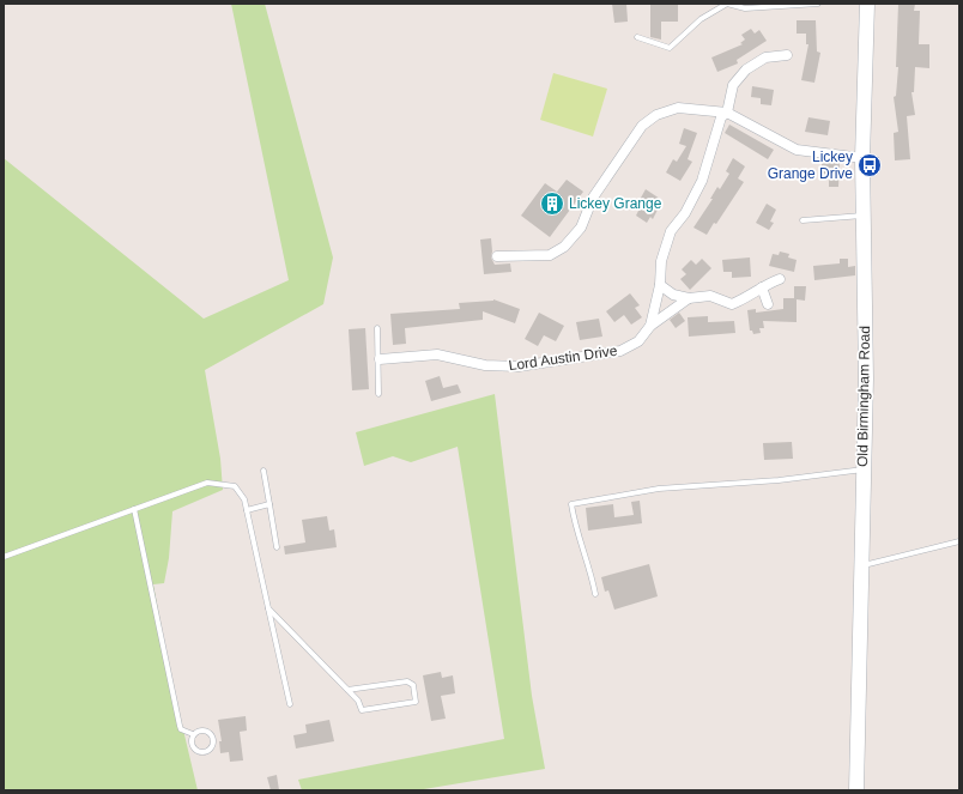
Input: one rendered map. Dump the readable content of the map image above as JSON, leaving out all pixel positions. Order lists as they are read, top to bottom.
{
  "streets": {
    "main road": ["Old Birmingham Road"],
    "street": ["Lord Austin Drive"]
  },
  "places": {
    "bus stop": ["Lickey Grange Drive"],
    "building": ["Lickey Grange"]
  }
}
